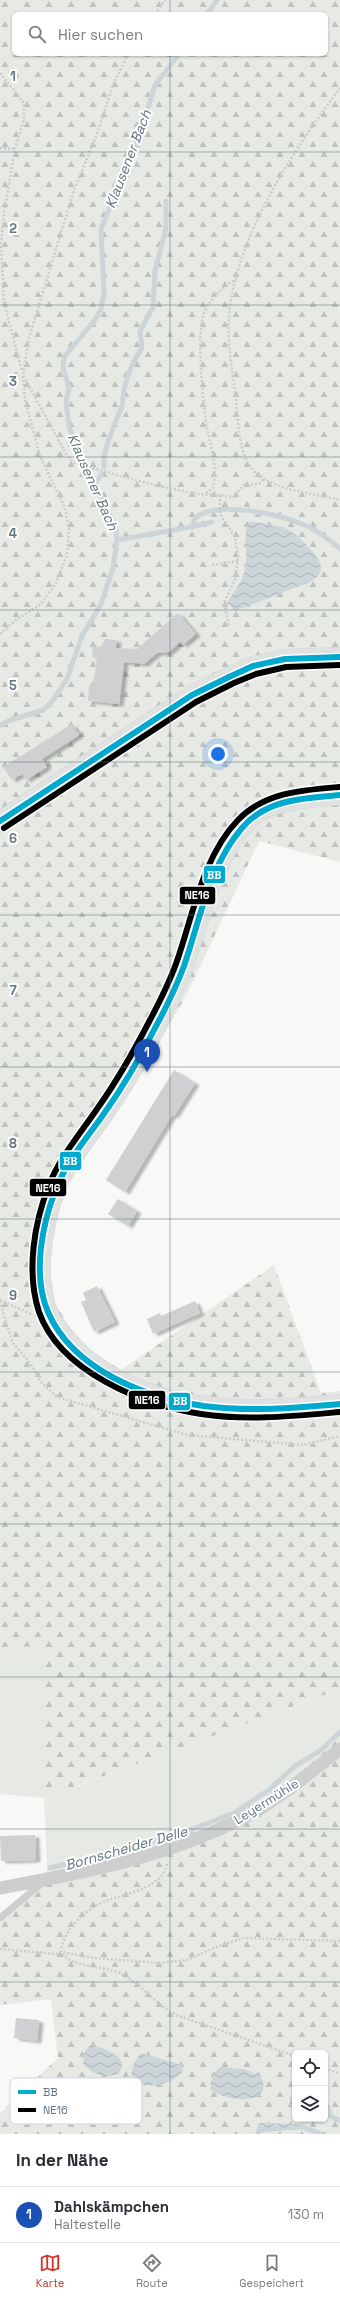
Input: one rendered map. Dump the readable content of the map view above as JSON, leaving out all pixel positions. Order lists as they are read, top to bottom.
{
  "streets": {
    "street": ["Leyermühle"]
  },
  "water": ["Klausener Bach", "Bornscheider Delle"],
  "lines": ["transit line BB", "transit line NE16"],
  "legend": ["BB", "NE16"],
  "page": {
    "search": "Hier suchen",
    "pins": "1",
    "heading": "In der Nähe",
    "list": [
      {
        "mark": "1",
        "name": "Dahlskämpchen",
        "note": "Haltestelle",
        "value": "130 m"
      }
    ],
    "nav": ["Karte", "Route", "Gespeichert"]
  },
  "grid": {
    "rows": [
      "1",
      "2",
      "3",
      "4",
      "5",
      "6",
      "7",
      "8",
      "9"
    ]
  }
}
